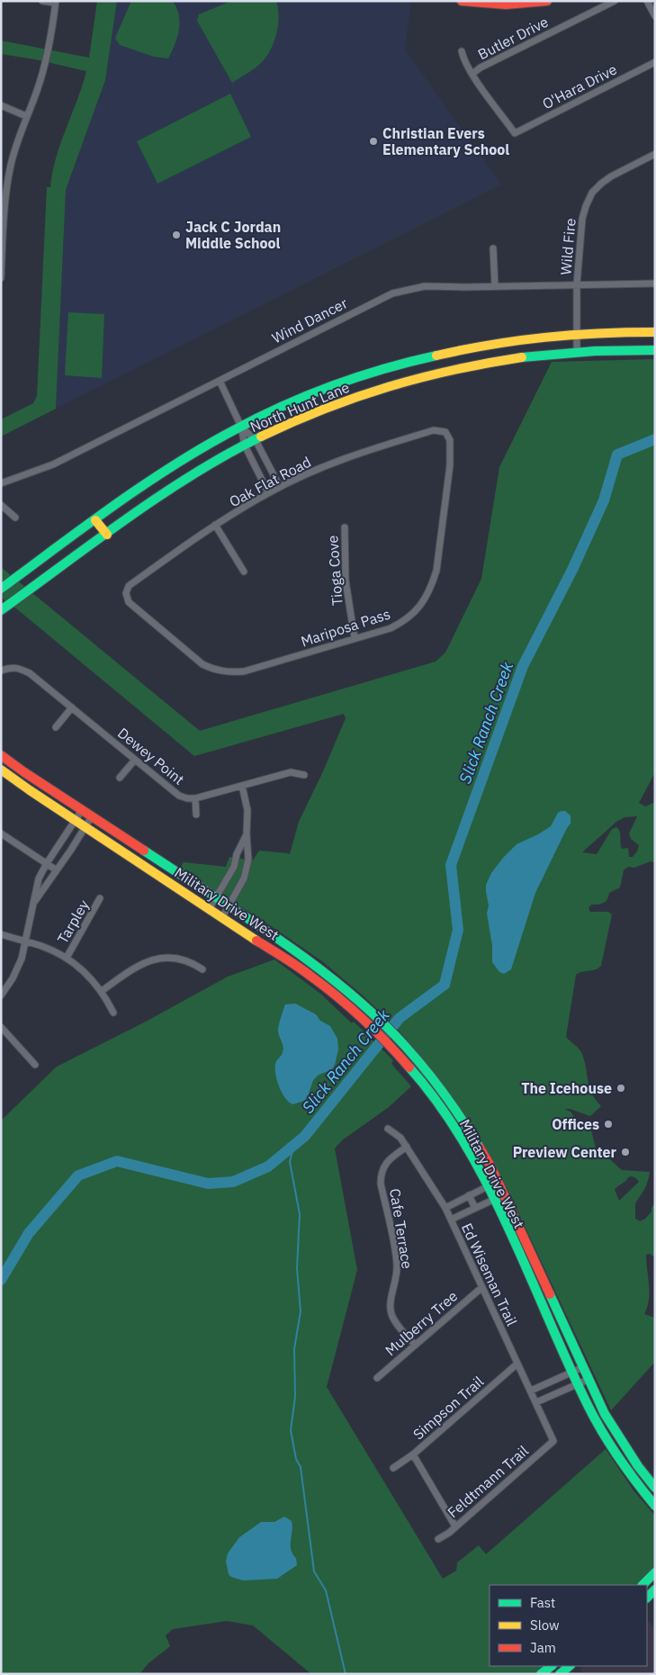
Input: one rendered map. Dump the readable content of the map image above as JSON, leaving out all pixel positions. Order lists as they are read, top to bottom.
{
  "streets": {
    "main road": ["North Hunt Lane", "Military Drive West"],
    "street": [
      "Butler Drive",
      "O'Hara Drive",
      "Wild Fire",
      "Wind Dancer",
      "Oak Flat Road",
      "Tioga Cove",
      "Mariposa Pass",
      "Dewey Point",
      "Tarpley",
      "Cafe Terrace",
      "Ed Wiseman Trail",
      "Mulberry Tree",
      "Simpson Trail",
      "Feldtmann Trail"
    ]
  },
  "crossings": [
    ["Butler Drive", "O'Hara Drive"],
    ["Wild Fire", "Wind Dancer"],
    ["Wild Fire", "North Hunt Lane"],
    ["Oak Flat Road", "Mariposa Pass"],
    ["Tioga Cove", "Mariposa Pass"],
    ["Cafe Terrace", "Ed Wiseman Trail"],
    ["Cafe Terrace", "Mulberry Tree"],
    ["Ed Wiseman Trail", "Mulberry Tree"],
    ["Ed Wiseman Trail", "Simpson Trail"],
    ["Ed Wiseman Trail", "Feldtmann Trail"]
  ],
  "water": ["Slick Ranch Creek"],
  "places": [
    "Christian Evers Elementary School",
    "Jack C Jordan Middle School",
    "The Icehouse",
    "Offices",
    "Preview Center"
  ],
  "legend": ["Fast", "Slow", "Jam"]
}
